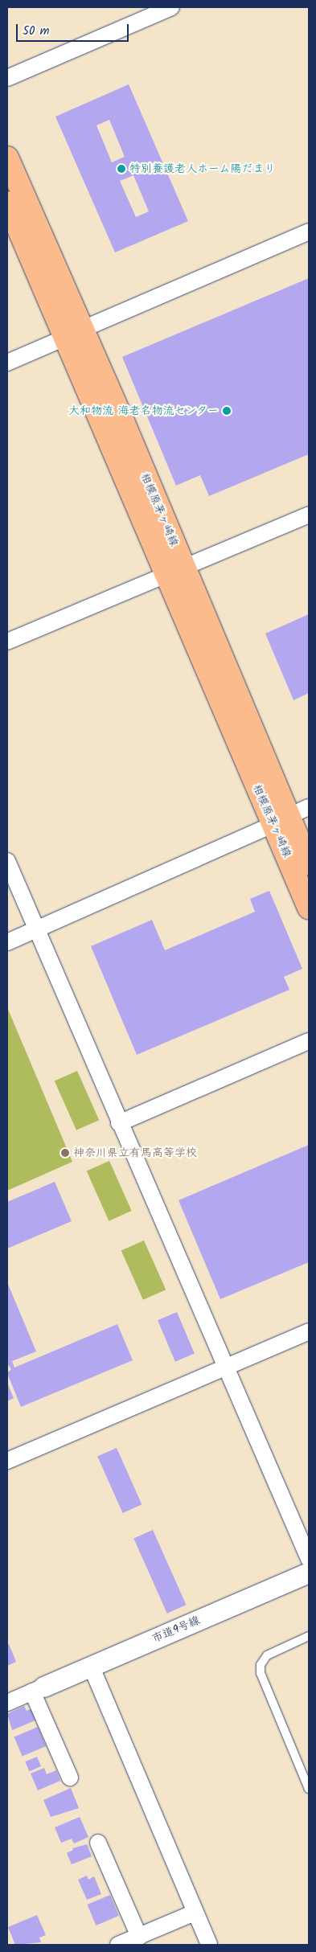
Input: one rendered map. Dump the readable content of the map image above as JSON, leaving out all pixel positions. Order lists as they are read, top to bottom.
{
  "streets": {
    "main road": ["相模原茅ヶ崎線"],
    "street": ["市道9号線"]
  },
  "places": ["特別養護老人ホーム陽だまり", "大和物流 海老名物流センター", "神奈川県立有馬高等学校"],
  "scale_bar": "50 m"
}
